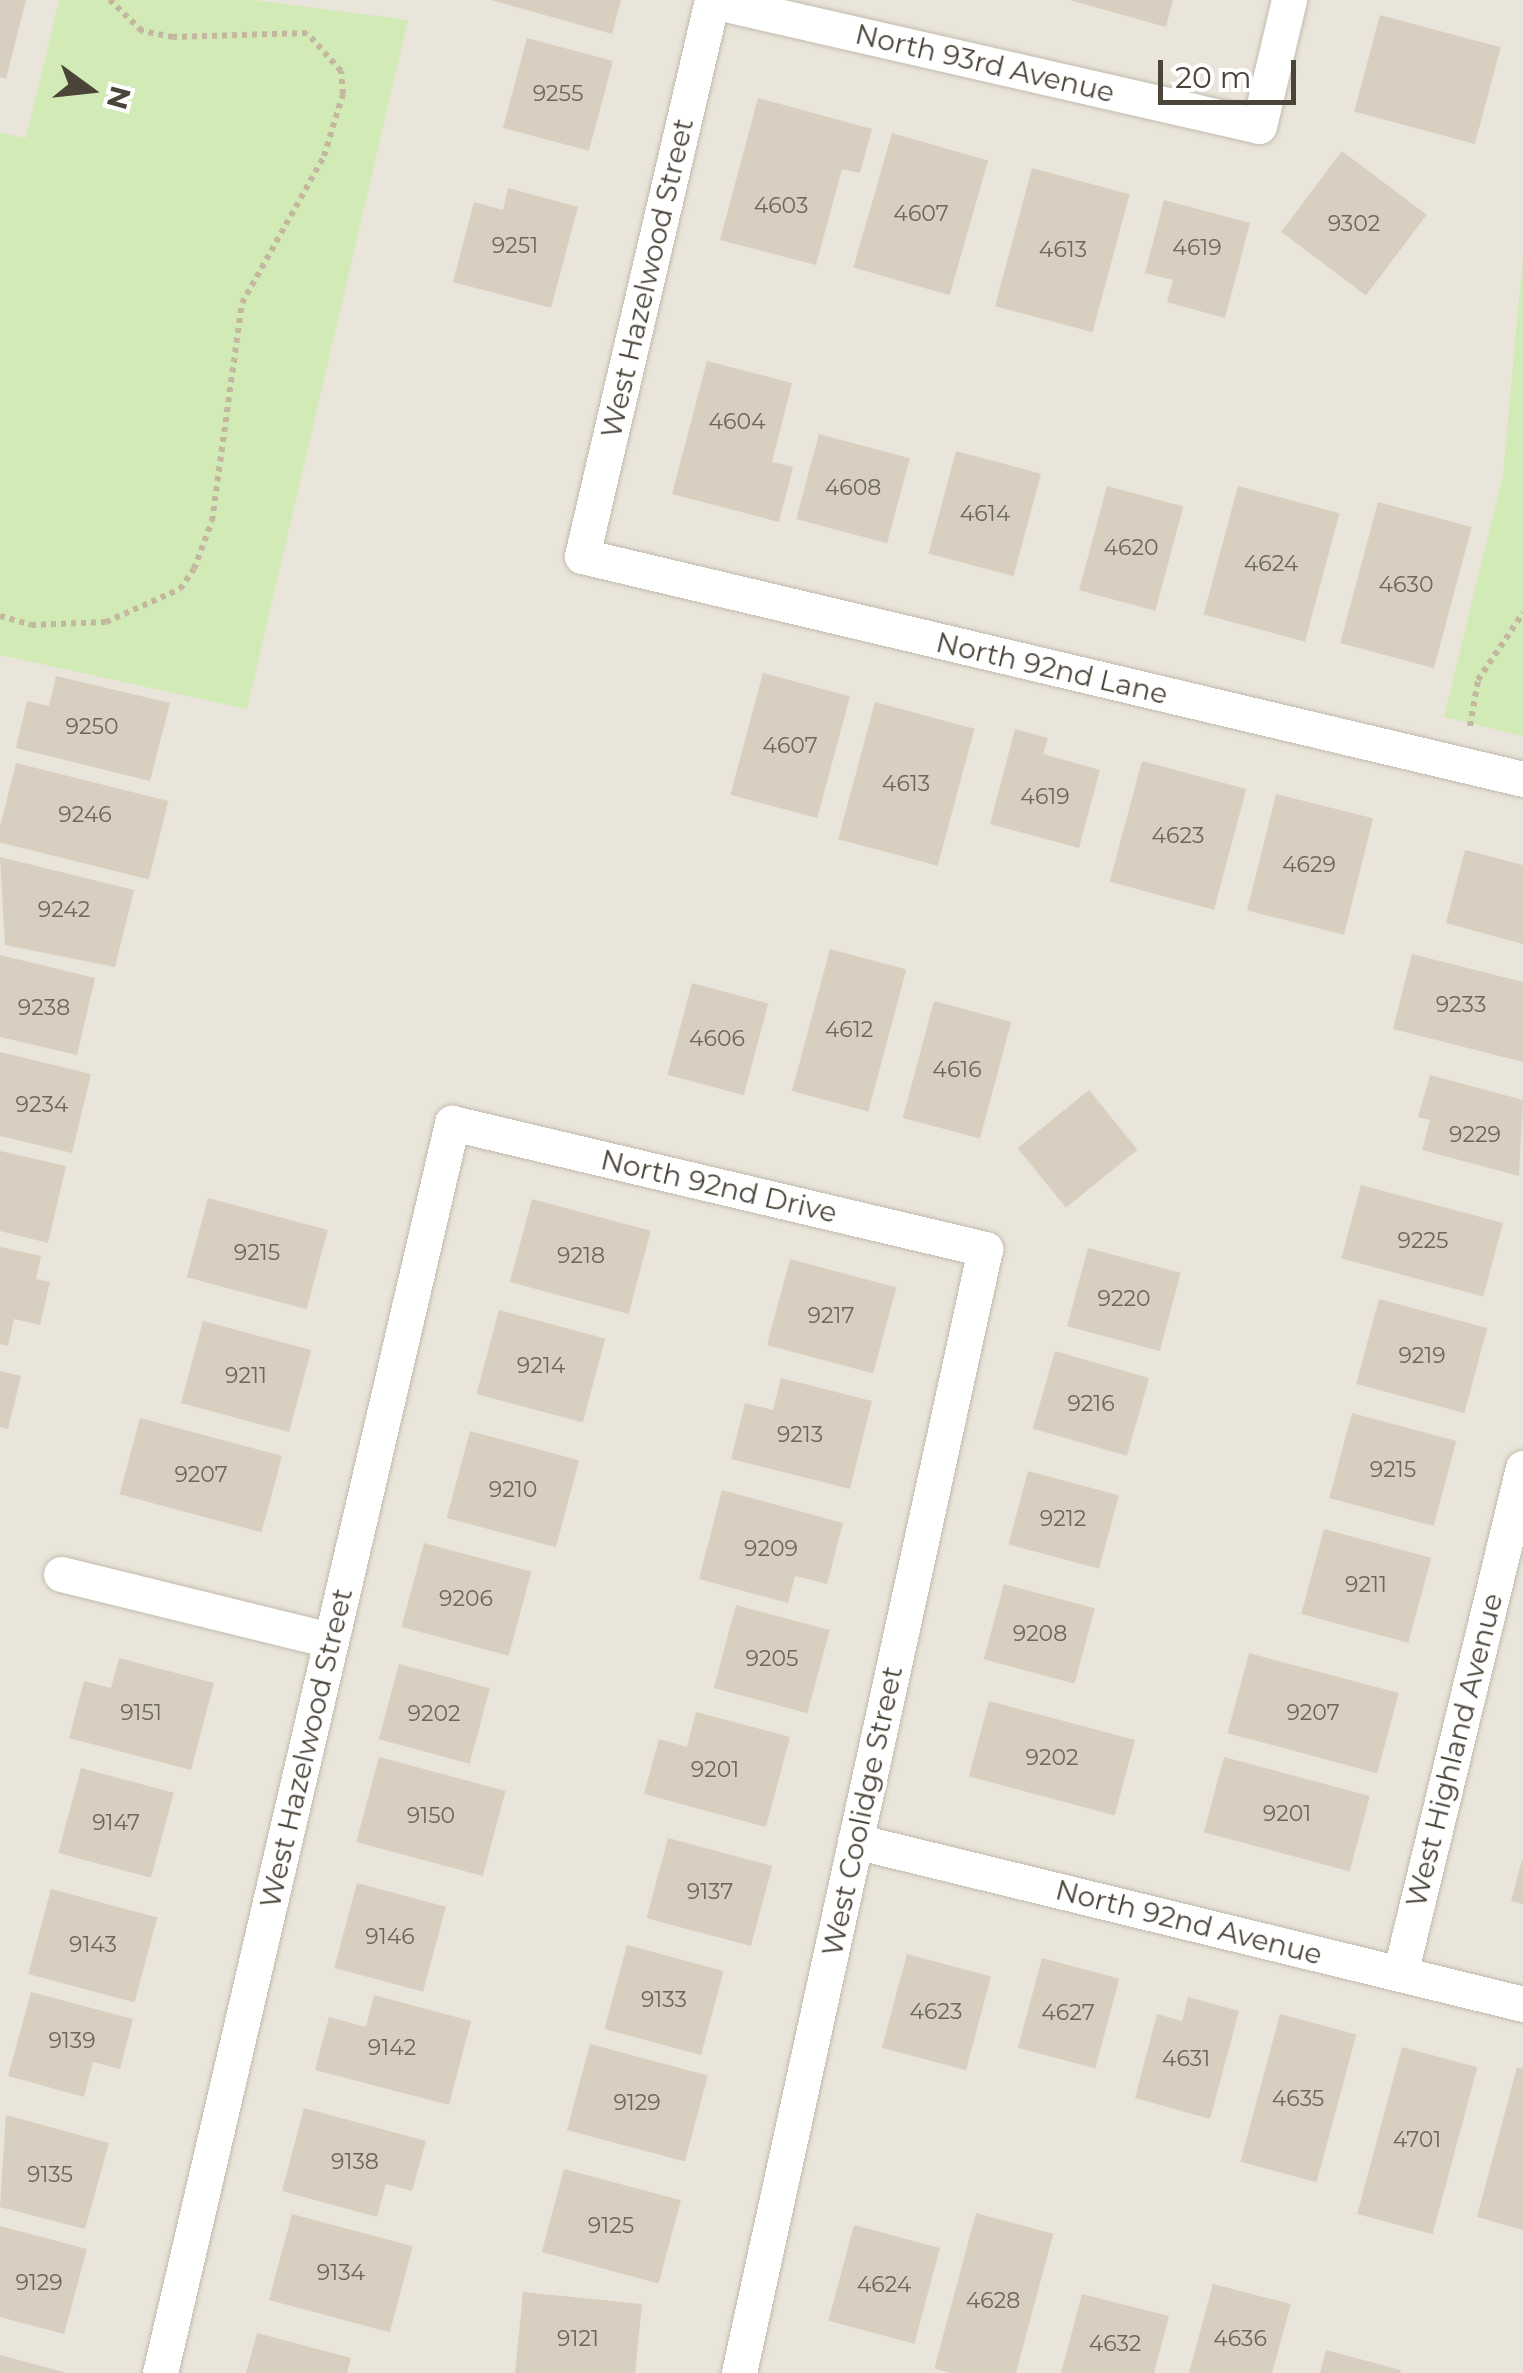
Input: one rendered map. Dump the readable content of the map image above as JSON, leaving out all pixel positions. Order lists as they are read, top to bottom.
{
  "streets": {
    "street": [
      "North 93rd Avenue",
      "West Hazelwood Street",
      "North 92nd Lane",
      "North 92nd Drive",
      "West Highland Avenue",
      "West Coolidge Street",
      "North 92nd Avenue"
    ]
  },
  "crossings": [
    ["North 93rd Avenue", "West Hazelwood Street"],
    ["West Hazelwood Street", "North 92nd Lane"],
    ["West Hazelwood Street", "North 92nd Drive"],
    ["North 92nd Drive", "West Coolidge Street"],
    ["West Highland Avenue", "North 92nd Avenue"],
    ["West Coolidge Street", "North 92nd Avenue"]
  ],
  "house_numbers": [
    "9255",
    "4603",
    "4607",
    "9302",
    "9251",
    "4619",
    "4613",
    "4604",
    "4608",
    "4614",
    "4620",
    "4624",
    "4630",
    "9250",
    "4607",
    "4613",
    "4619",
    "9246",
    "4623",
    "4629",
    "9242",
    "9233",
    "9238",
    "4612",
    "4606",
    "4616",
    "9234",
    "9229",
    "9225",
    "9215",
    "9218",
    "9220",
    "9217",
    "9219",
    "9214",
    "9211",
    "9216",
    "9213",
    "9215",
    "9207",
    "9210",
    "9212",
    "9209",
    "9211",
    "9206",
    "9208",
    "9205",
    "9151",
    "9207",
    "9202",
    "9202",
    "9201",
    "9201",
    "9150",
    "9147",
    "9137",
    "9146",
    "9143",
    "9133",
    "4623",
    "4627",
    "9139",
    "9142",
    "4631",
    "4635",
    "9129",
    "4701",
    "9138",
    "9135",
    "9125",
    "9134",
    "9129",
    "4624",
    "4628",
    "9121",
    "4636",
    "4632"
  ],
  "scale_bar": "20 m",
  "north": "right"
}
